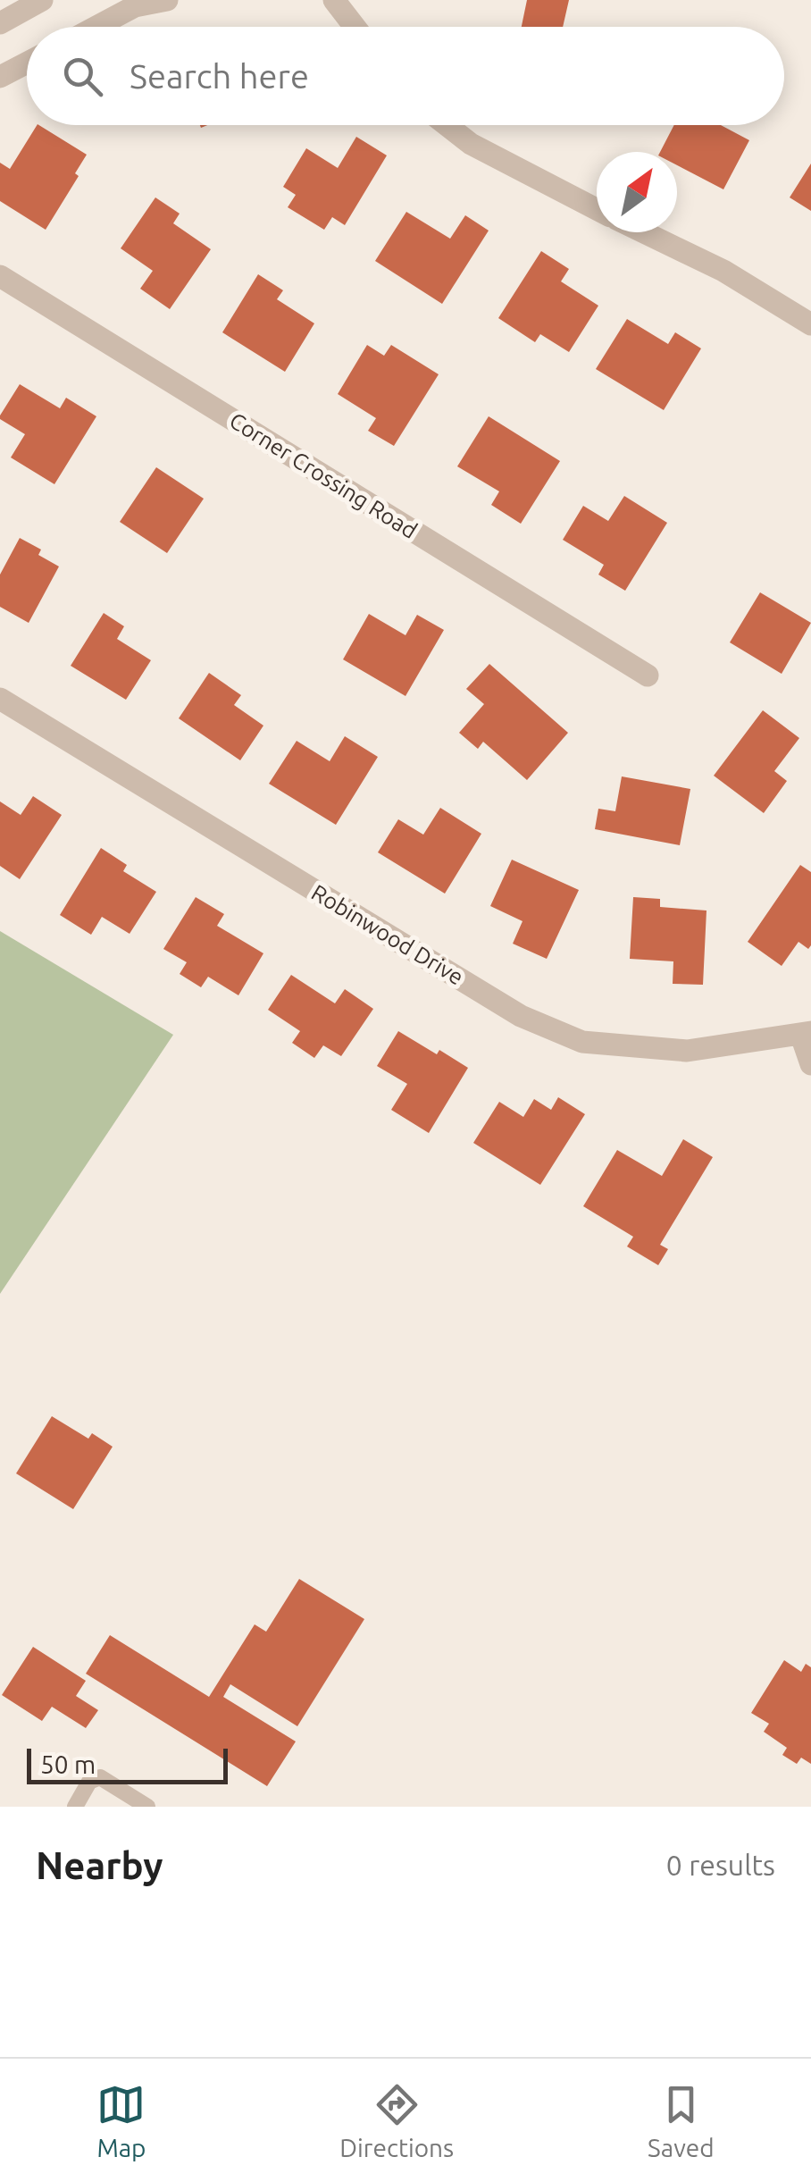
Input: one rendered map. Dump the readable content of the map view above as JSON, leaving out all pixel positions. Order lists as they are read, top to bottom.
{
  "streets": {
    "street": ["Corner Crossing Road", "Robinwood Drive"]
  },
  "scale_bar": "50 m",
  "north": "top right",
  "page": {
    "search": "Search here",
    "scale": "50 m",
    "heading": ["Nearby", "0 results"],
    "nav": ["Map", "Directions", "Saved"]
  }
}
